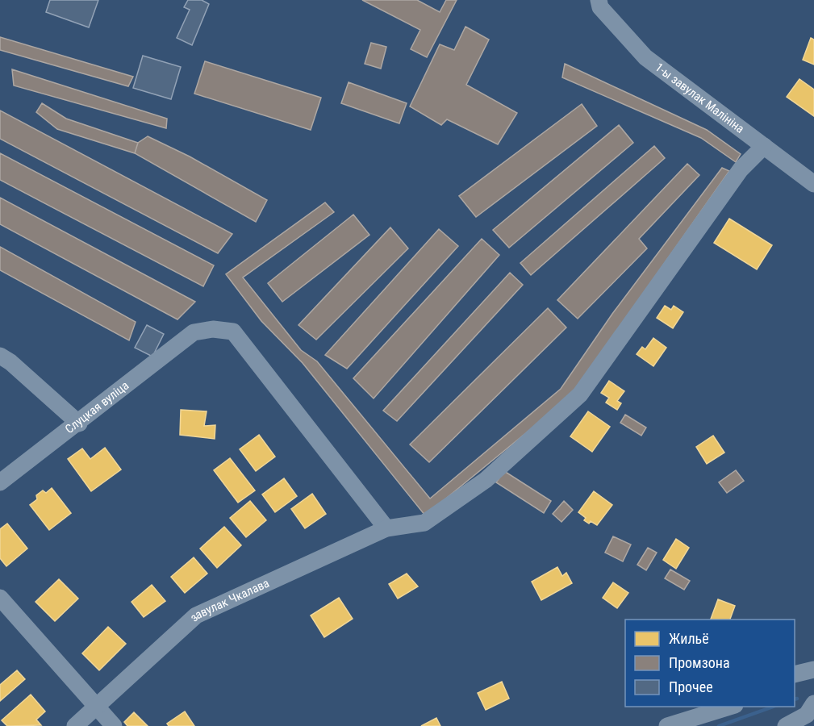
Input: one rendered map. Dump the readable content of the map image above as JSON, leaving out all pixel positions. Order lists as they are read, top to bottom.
{
  "streets": {
    "street": ["1-ы завулак Малініна", "Слуцкая вуліца", "завулак Чкалава"]
  },
  "crossings": [
    ["1-ы завулак Малініна", "завулак Чкалава"],
    ["Слуцкая вуліца", "завулак Чкалава"]
  ],
  "legend": ["Жильё", "Промзона", "Прочее"]
}
